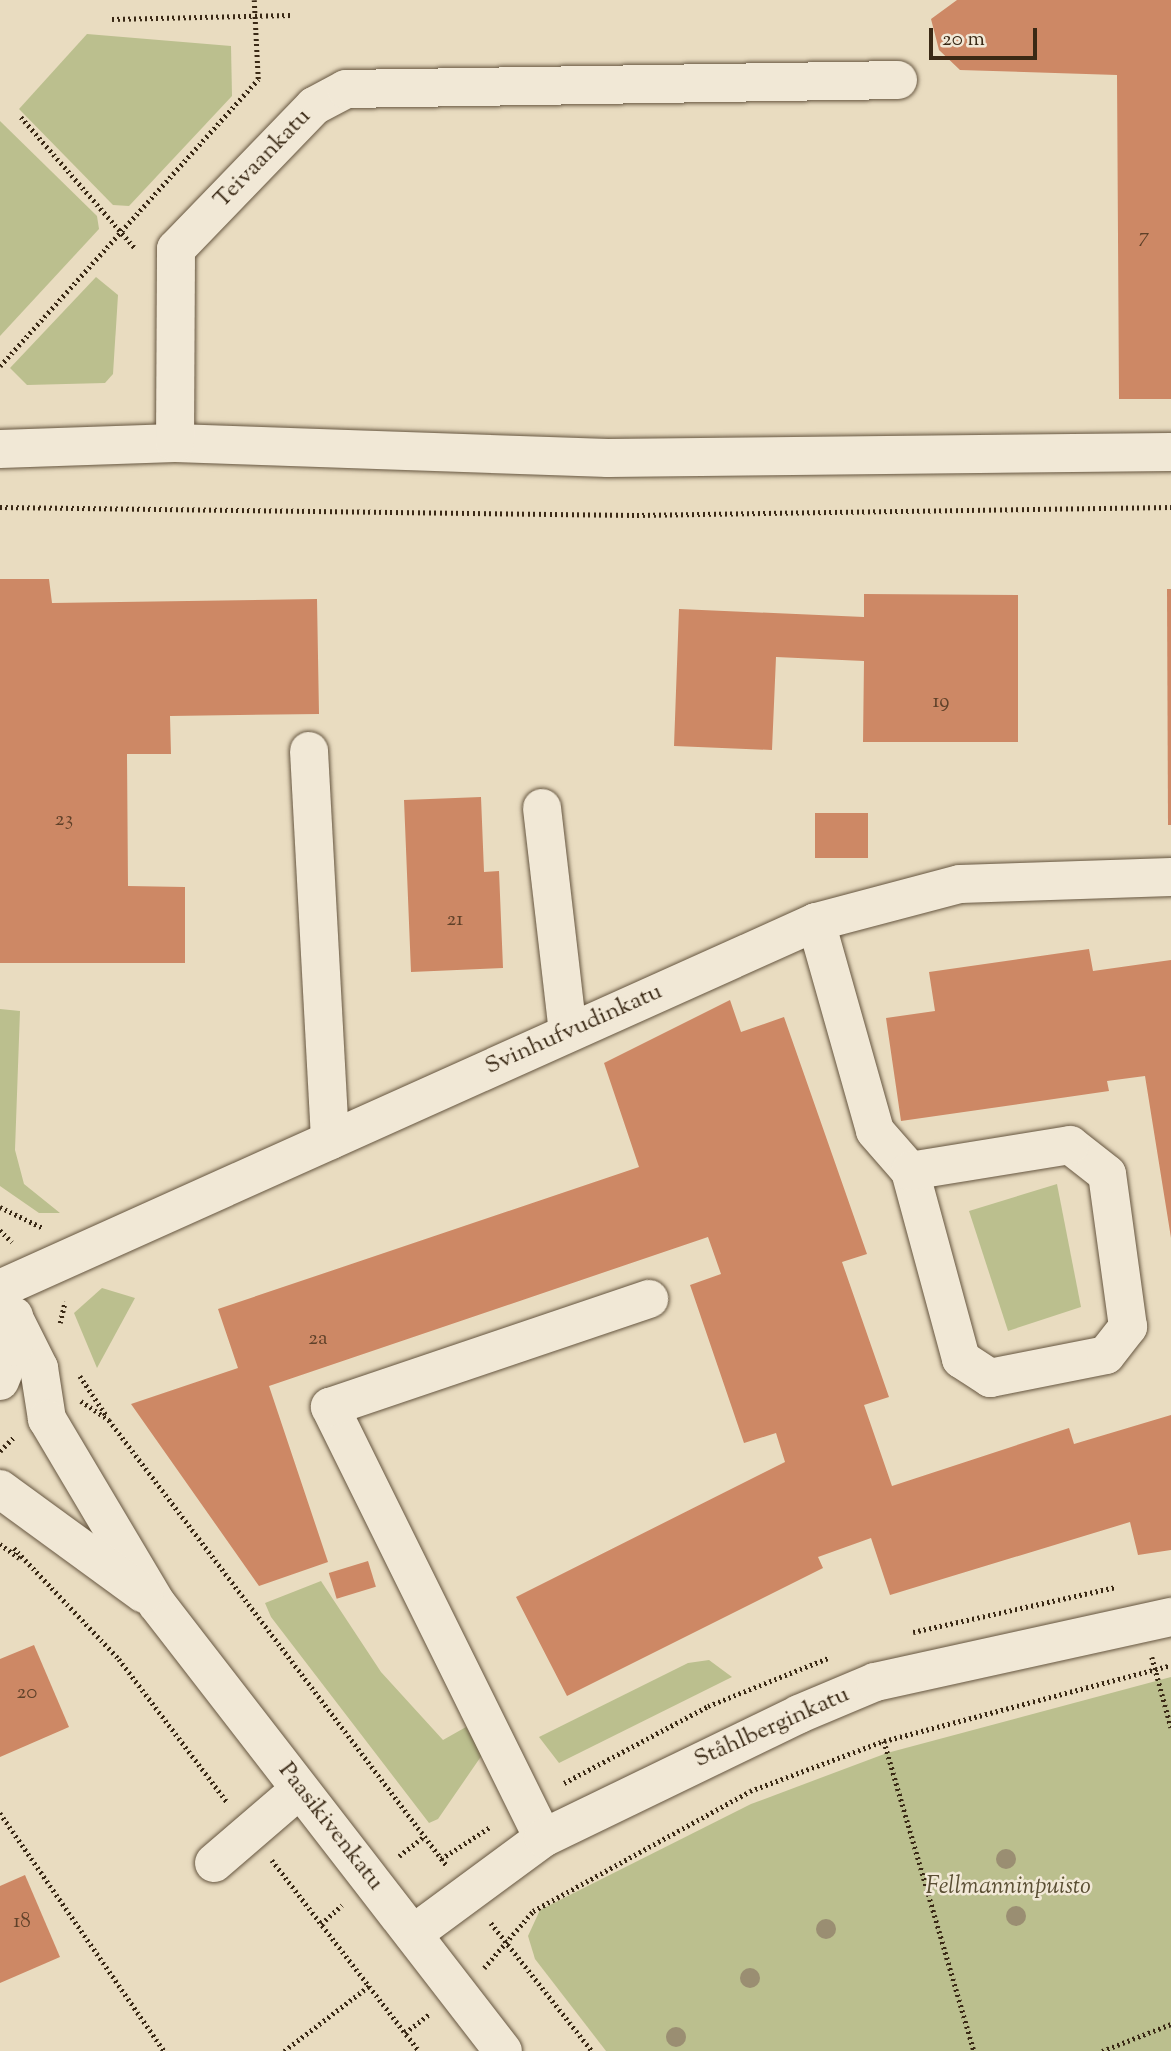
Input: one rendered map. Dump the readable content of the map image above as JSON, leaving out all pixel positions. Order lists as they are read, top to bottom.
{
  "streets": {
    "street": [
      "Teivaankatu",
      "Svinhufvudinkatu",
      "Ståhlberginkatu",
      "Paasikivenkatu"
    ]
  },
  "crossings": [
    ["Svinhufvudinkatu", "Paasikivenkatu"],
    ["Ståhlberginkatu", "Paasikivenkatu"]
  ],
  "parks": ["Fellmanninpuisto"],
  "house_numbers": [
    "7",
    "19",
    "23",
    "21",
    "2a",
    "20",
    "18"
  ],
  "scale_bar": "20 m"
}
